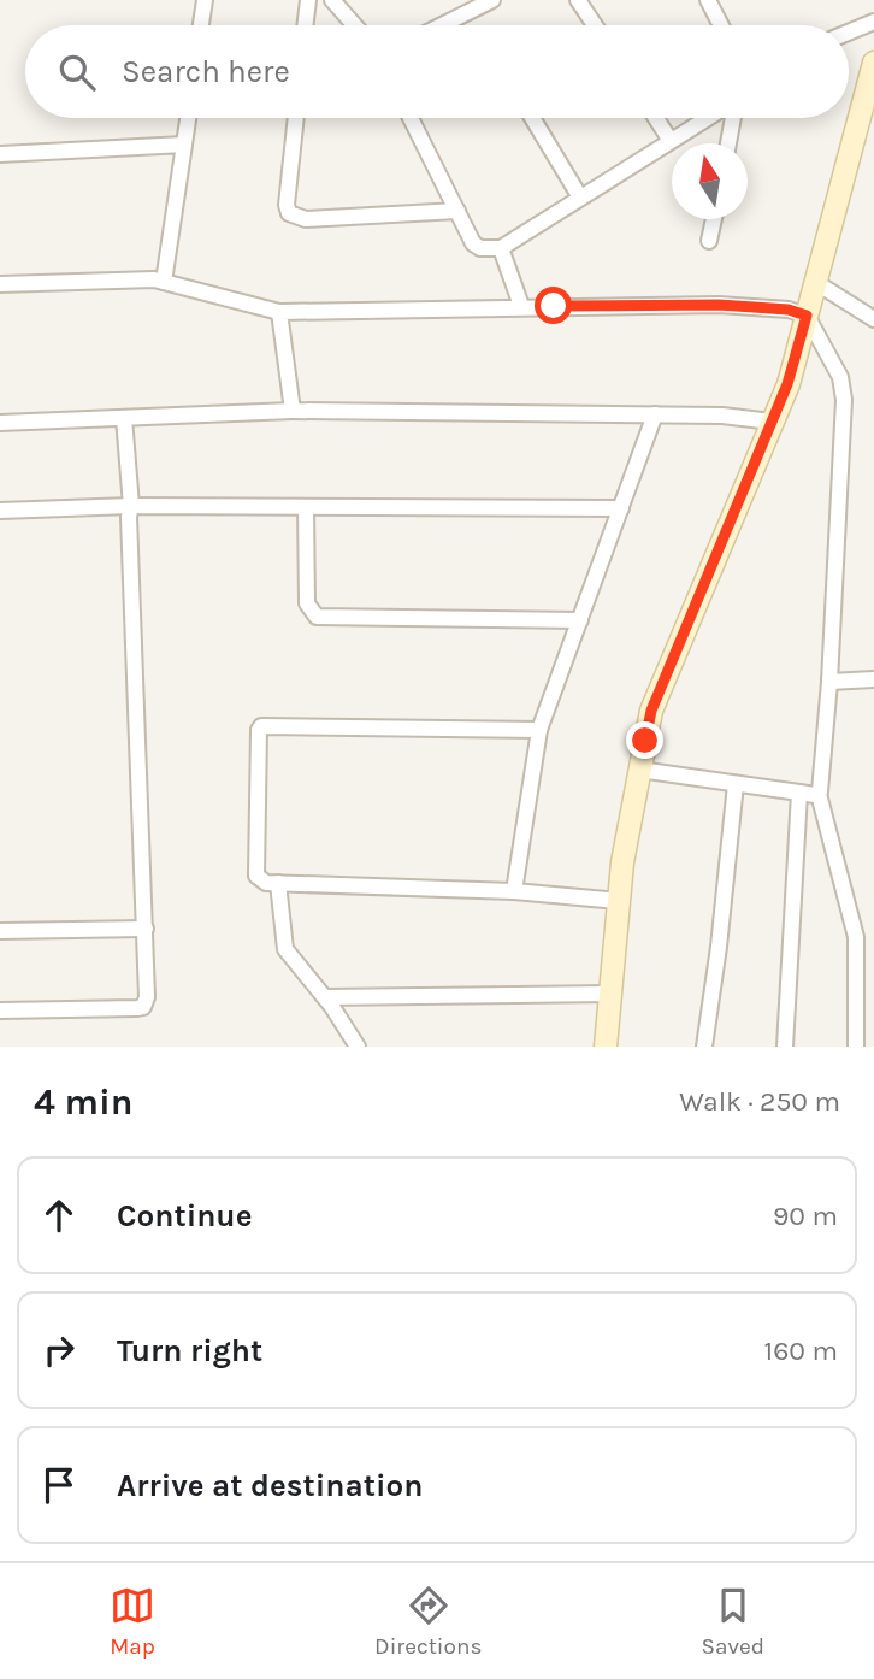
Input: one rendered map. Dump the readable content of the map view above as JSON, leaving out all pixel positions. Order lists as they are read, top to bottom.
{
  "north": "top",
  "page": {
    "search": "Search here",
    "heading": ["4 min", "Walk · 250 m"],
    "list": [
      ["Continue", "90 m"],
      ["Turn right", "160 m"],
      "Arrive at destination"
    ],
    "nav": ["Map", "Directions", "Saved"]
  }
}
